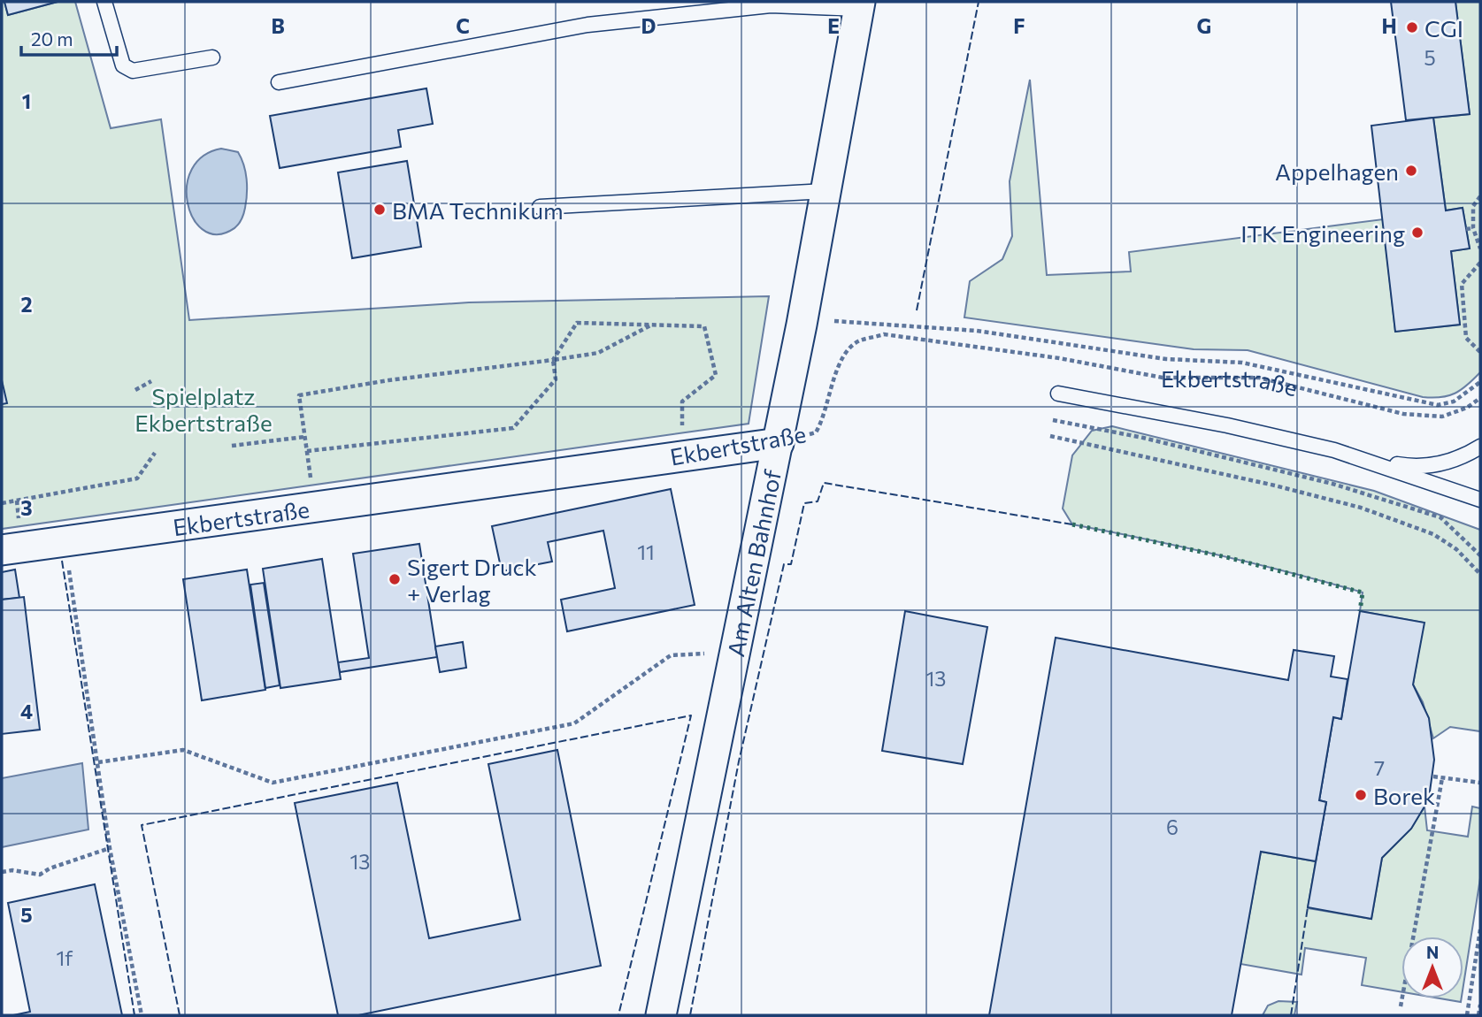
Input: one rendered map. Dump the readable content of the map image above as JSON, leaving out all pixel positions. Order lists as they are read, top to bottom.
{
  "streets": {
    "street": ["Ekbertstraße", "Am Alten Bahnhof"]
  },
  "crossings": [
    ["Ekbertstraße", "Am Alten Bahnhof"]
  ],
  "parks": ["Spielplatz Ekbertstraße"],
  "places": [
    "CGI",
    "Appelhagen",
    "BMA Technikum",
    "ITK Engineering",
    "Sigert Druck + Verlag",
    "Borek"
  ],
  "house_numbers": [
    "5",
    "11",
    "13",
    "7",
    "6",
    "13",
    "1f"
  ],
  "scale_bar": "20 m",
  "north": "top",
  "grid": {
    "columns": [
      "B",
      "C",
      "D",
      "E",
      "F",
      "G",
      "H"
    ],
    "rows": [
      "1",
      "2",
      "3",
      "4",
      "5"
    ]
  }
}
